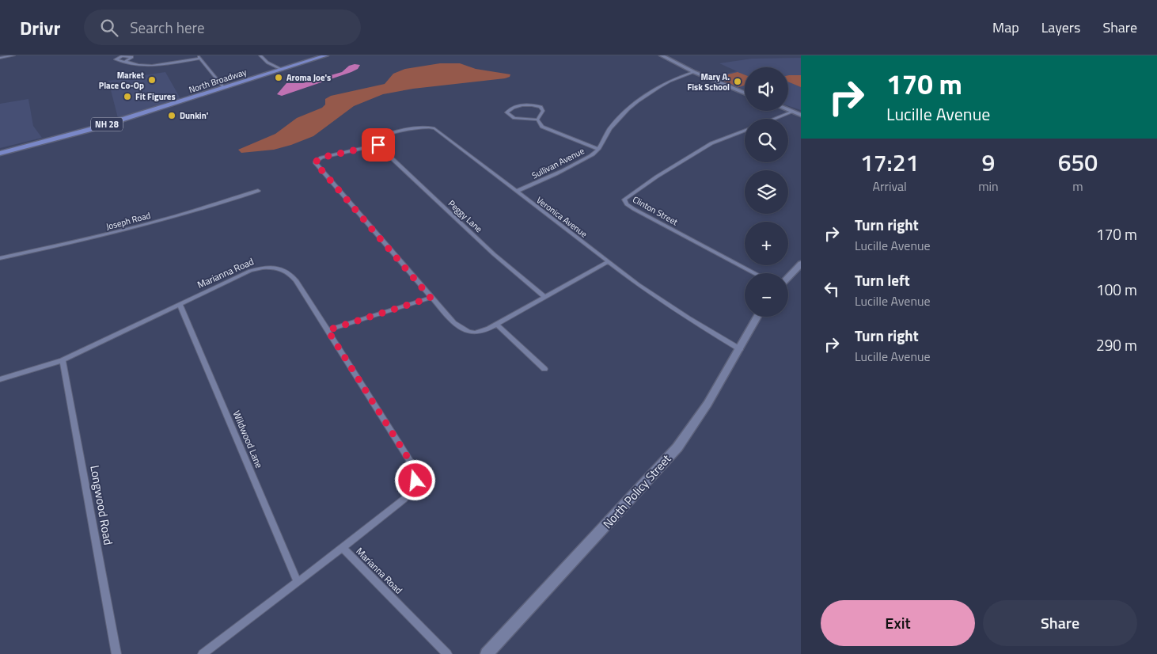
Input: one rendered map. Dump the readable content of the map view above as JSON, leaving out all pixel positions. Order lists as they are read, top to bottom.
{
  "streets": {
    "main road": ["North Broadway", "NH 28"],
    "street": [
      "Sullivan Avenue",
      "Clinton Street",
      "Peggy Lane",
      "Veronica Avenue",
      "Joseph Road",
      "Marianna Road",
      "Wildwood Lane",
      "North Policy Street",
      "Longwood Road"
    ]
  },
  "crossings": [
    ["Sullivan Avenue", "Veronica Avenue"],
    ["Peggy Lane", "Veronica Avenue"],
    ["Veronica Avenue", "North Policy Street"],
    ["Marianna Road", "Wildwood Lane"],
    ["Marianna Road", "Longwood Road"]
  ],
  "places": [
    "Aroma Joe's",
    "Market Place Co-Op",
    "Mary A. Fisk School",
    "Fit Figures",
    "Dunkin'"
  ],
  "page": {
    "header": "Drivr",
    "search": "Search here",
    "nav": ["Map", "Layers", "Share"],
    "turn": ["170 m", "Lucille Avenue"],
    "map_buttons": ["+", "−"],
    "eta": [
      "17:21",
      "Arrival",
      "9",
      "min",
      "650",
      "m"
    ],
    "list": [
      {
        "name": "Turn right",
        "note": "Lucille Avenue",
        "value": "170 m"
      },
      {
        "name": "Turn left",
        "note": "Lucille Avenue",
        "value": "100 m"
      },
      {
        "name": "Turn right",
        "note": "Lucille Avenue",
        "value": "290 m"
      }
    ],
    "buttons": ["Exit", "Share"]
  }
}
